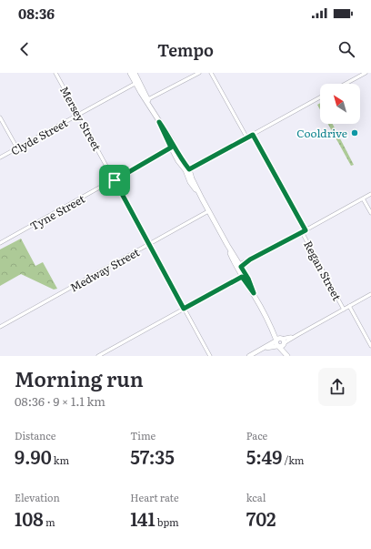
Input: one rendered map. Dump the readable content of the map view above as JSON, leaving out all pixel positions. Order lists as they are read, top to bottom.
{
  "streets": {
    "street": [
      "Mersey Street",
      "Clyde Street",
      "Tyne Street",
      "Medway Street",
      "Regan Street"
    ]
  },
  "crossings": [
    ["Mersey Street", "Clyde Street"],
    ["Mersey Street", "Tyne Street"],
    ["Mersey Street", "Medway Street"]
  ],
  "places": ["Cooldrive"],
  "north": "top left",
  "page": {
    "status": "08:36",
    "header": "Tempo",
    "heading": ["Morning run", "08:36 · 9 × 1.1 km"],
    "stats": [
      ["Distance", "9.90 km"],
      ["Time", "57:35"],
      ["Pace", "5:49 /km"],
      ["Elevation", "108 m"],
      ["Heart rate", "141 bpm"],
      ["kcal", "702"]
    ]
  }
}
